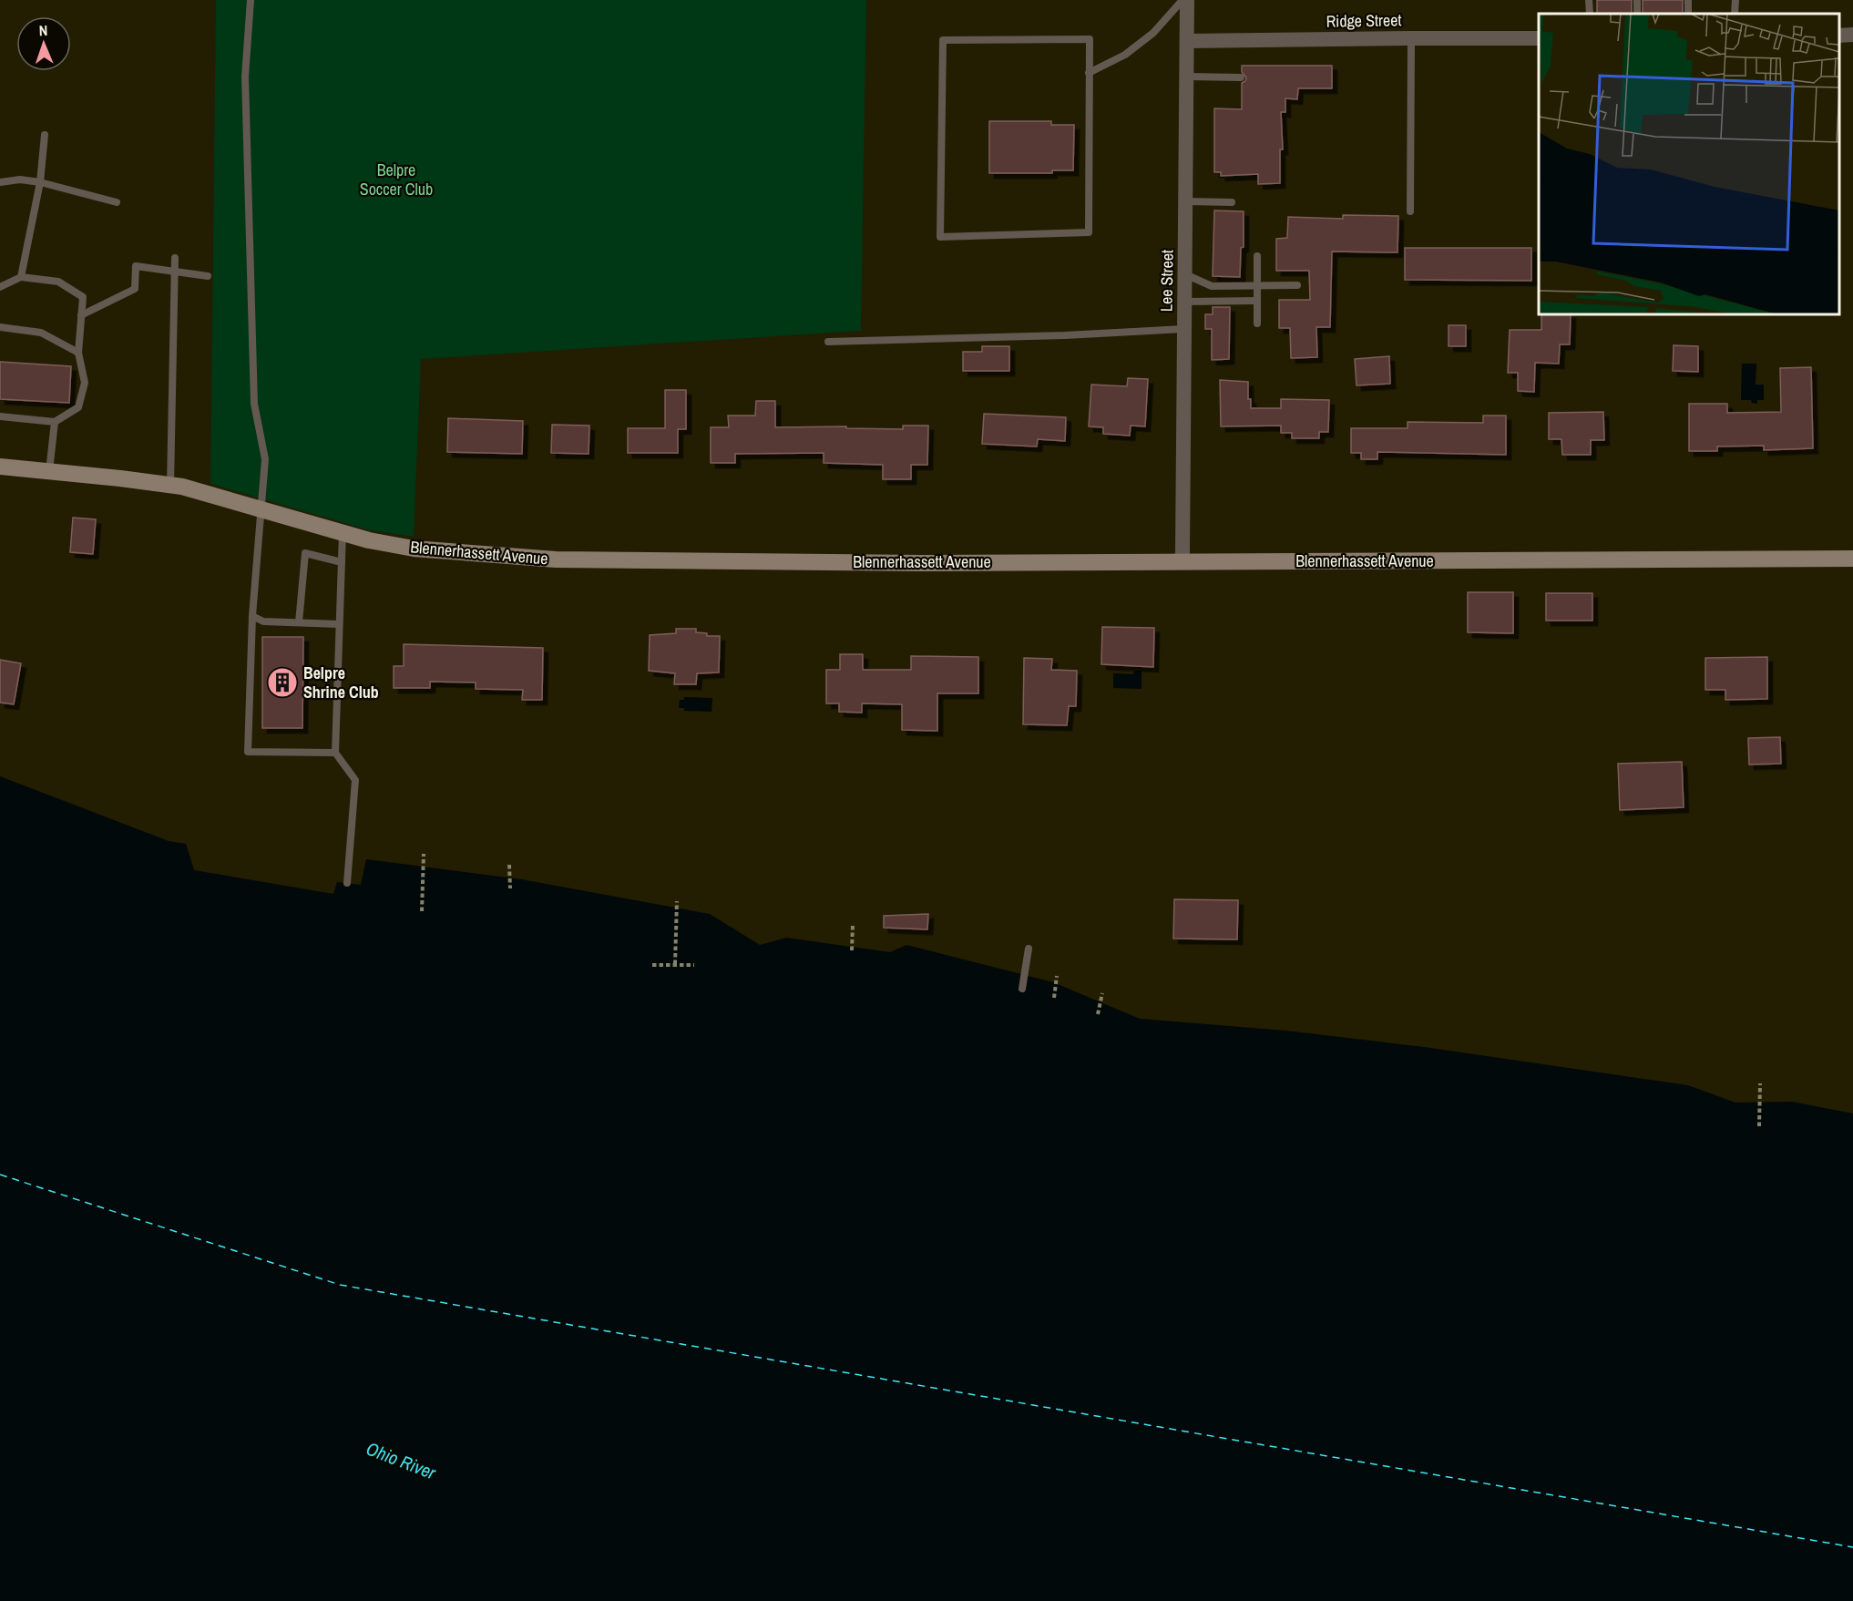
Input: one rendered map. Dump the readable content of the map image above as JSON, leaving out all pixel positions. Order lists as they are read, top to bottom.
{
  "streets": {
    "street": ["Ridge Street", "Lee Street", "Blennerhassett Avenue"]
  },
  "crossings": [
    ["Ridge Street", "Lee Street"],
    ["Lee Street", "Blennerhassett Avenue"]
  ],
  "water": ["Ohio River"],
  "parks": ["Belpre Soccer Club"],
  "places": {
    "building": ["Belpre Shrine Club"]
  },
  "north": "top"
}
